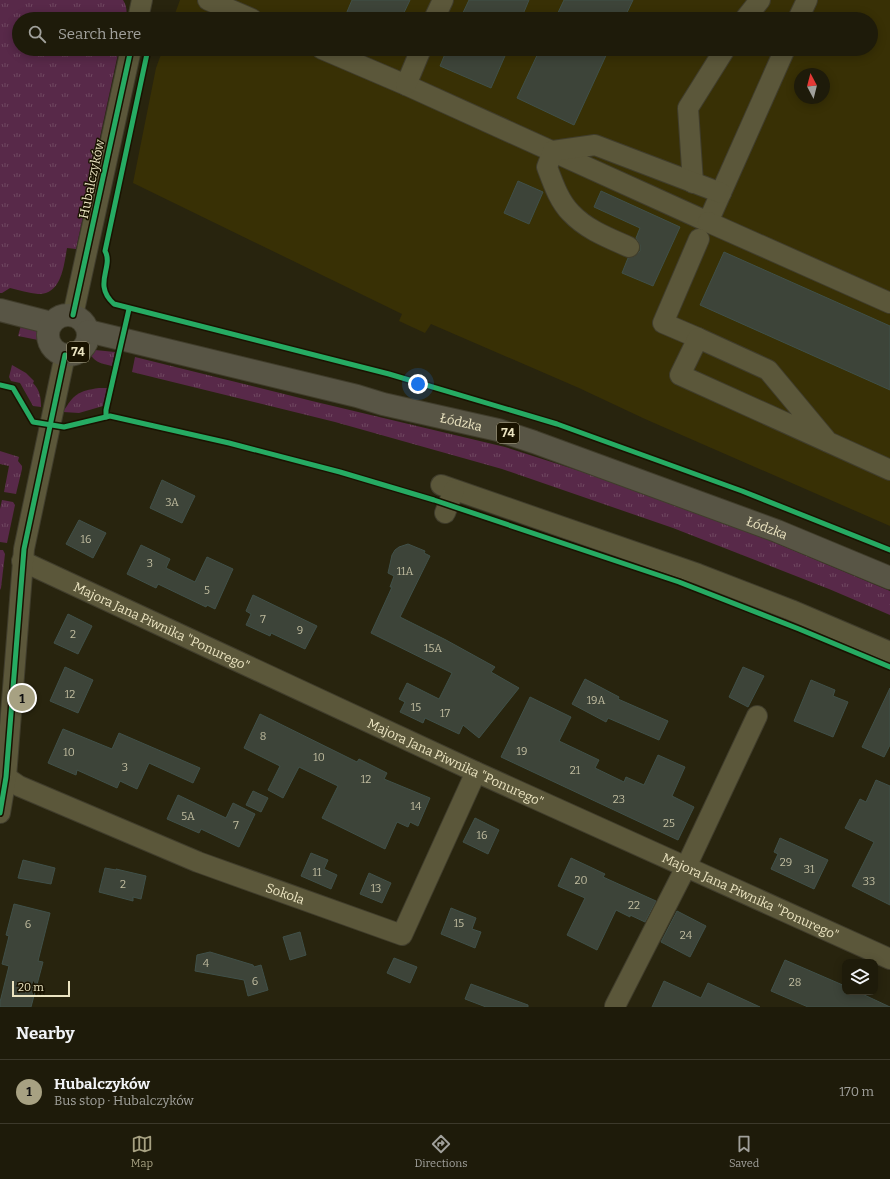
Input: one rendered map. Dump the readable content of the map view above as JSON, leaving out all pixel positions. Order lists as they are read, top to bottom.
{
  "streets": {
    "main road": ["74", "Łódzka"],
    "street": ["Hubalczyków", "Majora Jana Piwnika \"Ponurego\"", "Sokola"]
  },
  "crossings": [
    ["Hubalczyków", "74"],
    ["Hubalczyków", "Łódzka"],
    ["74", "Łódzka"],
    ["Majora Jana Piwnika \"Ponurego\"", "Sokola"]
  ],
  "house_numbers": [
    "3A",
    "16",
    "3",
    "11A",
    "5",
    "7",
    "9",
    "2",
    "15A",
    "12",
    "19A",
    "15",
    "17",
    "8",
    "19",
    "10",
    "10",
    "3",
    "21",
    "12",
    "23",
    "14",
    "5A",
    "25",
    "7",
    "16",
    "29",
    "31",
    "11",
    "20",
    "33",
    "2",
    "13",
    "22",
    "15",
    "6",
    "24",
    "4",
    "6",
    "28"
  ],
  "scale_bar": "20 m",
  "north": "top",
  "page": {
    "search": "Search here",
    "pins": "1",
    "scale": "20 m",
    "heading": "Nearby",
    "list": [
      {
        "mark": "1",
        "name": "Hubalczyków",
        "note": "Bus stop · Hubalczyków",
        "value": "170 m"
      }
    ],
    "nav": ["Map", "Directions", "Saved"]
  }
}
